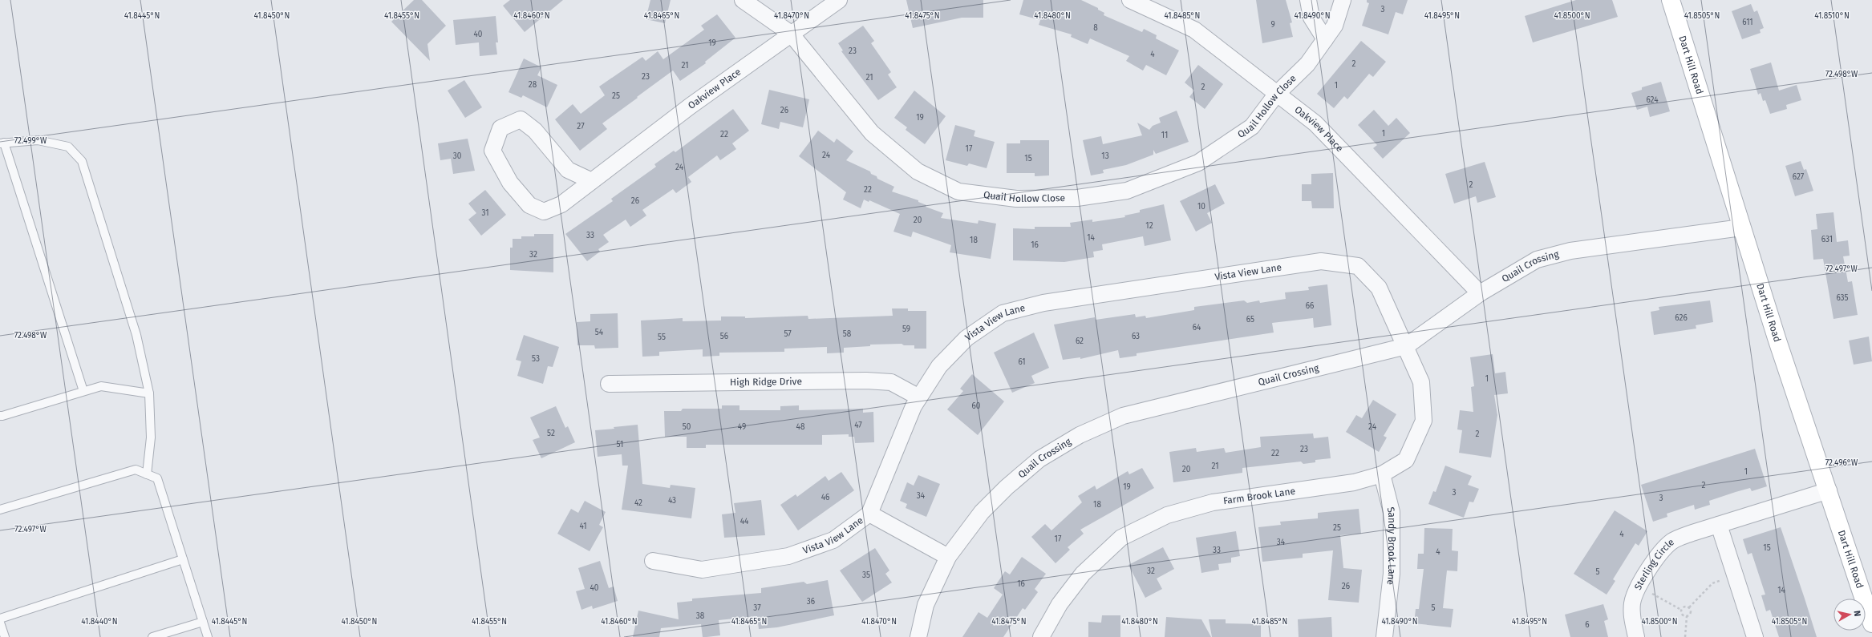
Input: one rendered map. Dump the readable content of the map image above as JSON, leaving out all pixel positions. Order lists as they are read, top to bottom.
{
  "streets": {
    "main road": ["Dart Hill Road"],
    "street": [
      "Oakview Place",
      "Quail Hollow Close",
      "Quail Crossing",
      "Vista View Lane",
      "High Ridge Drive",
      "Farm Brook Lane",
      "Sandy Brook Lane",
      "Sterling Circle"
    ]
  },
  "crossings": [
    ["Dart Hill Road", "Quail Crossing"],
    ["Dart Hill Road", "Sterling Circle"],
    ["Oakview Place", "Quail Hollow Close"],
    ["Oakview Place", "Quail Crossing"],
    ["Quail Crossing", "Vista View Lane"],
    ["Quail Crossing", "Farm Brook Lane"],
    ["Vista View Lane", "High Ridge Drive"],
    ["Vista View Lane", "Farm Brook Lane"],
    ["Farm Brook Lane", "Sandy Brook Lane"]
  ],
  "house_numbers": [
    "3",
    "611",
    "9",
    "8",
    "40",
    "19",
    "23",
    "4",
    "2",
    "21",
    "23",
    "21",
    "28",
    "1",
    "2",
    "25",
    "624",
    "26",
    "19",
    "27",
    "1",
    "22",
    "11",
    "17",
    "24",
    "30",
    "13",
    "15",
    "24",
    "627",
    "2",
    "22",
    "26",
    "10",
    "31",
    "20",
    "12",
    "33",
    "14",
    "631",
    "18",
    "16",
    "32",
    "635",
    "66",
    "626",
    "65",
    "64",
    "59",
    "54",
    "57",
    "58",
    "56",
    "63",
    "55",
    "62",
    "53",
    "61",
    "1",
    "60",
    "47",
    "50",
    "49",
    "48",
    "24",
    "52",
    "2",
    "51",
    "23",
    "22",
    "21",
    "20",
    "1",
    "2",
    "19",
    "3",
    "34",
    "46",
    "3",
    "43",
    "42",
    "18",
    "44",
    "41",
    "25",
    "4",
    "17",
    "34",
    "15",
    "33",
    "4",
    "32",
    "5",
    "35",
    "16",
    "26",
    "40",
    "14",
    "36",
    "37",
    "5",
    "38",
    "6"
  ],
  "north": "right",
  "coordinates": [
    "41.8445°N",
    "41.8450°N",
    "41.8455°N",
    "41.8460°N",
    "41.8465°N",
    "41.8470°N",
    "41.8475°N",
    "41.8480°N",
    "41.8485°N",
    "41.8490°N",
    "41.8495°N",
    "41.8500°N",
    "41.8505°N",
    "41.8510°N",
    "72.498°W",
    "72.499°W",
    "72.497°W",
    "72.496°W",
    "41.8440°N"
  ]
}
